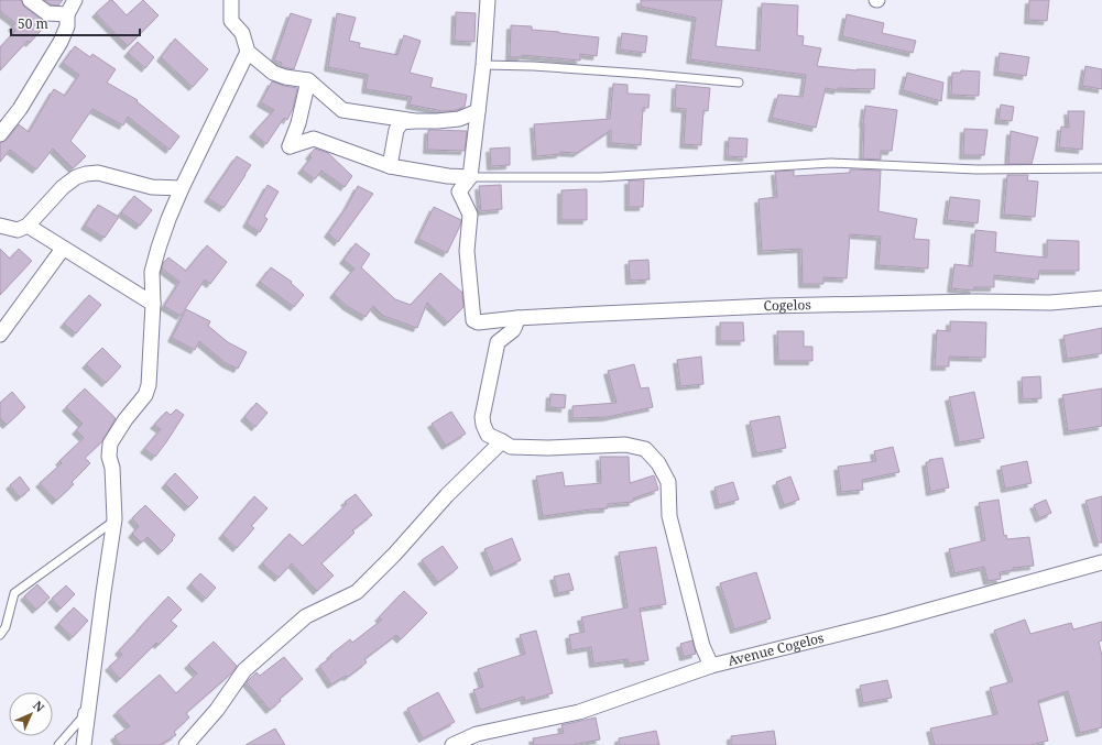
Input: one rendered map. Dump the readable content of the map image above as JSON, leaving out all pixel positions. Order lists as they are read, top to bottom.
{
  "streets": {
    "street": ["Cogelos", "Avenue Cogelos"]
  },
  "scale_bar": "50 m",
  "north": "top right"
}
